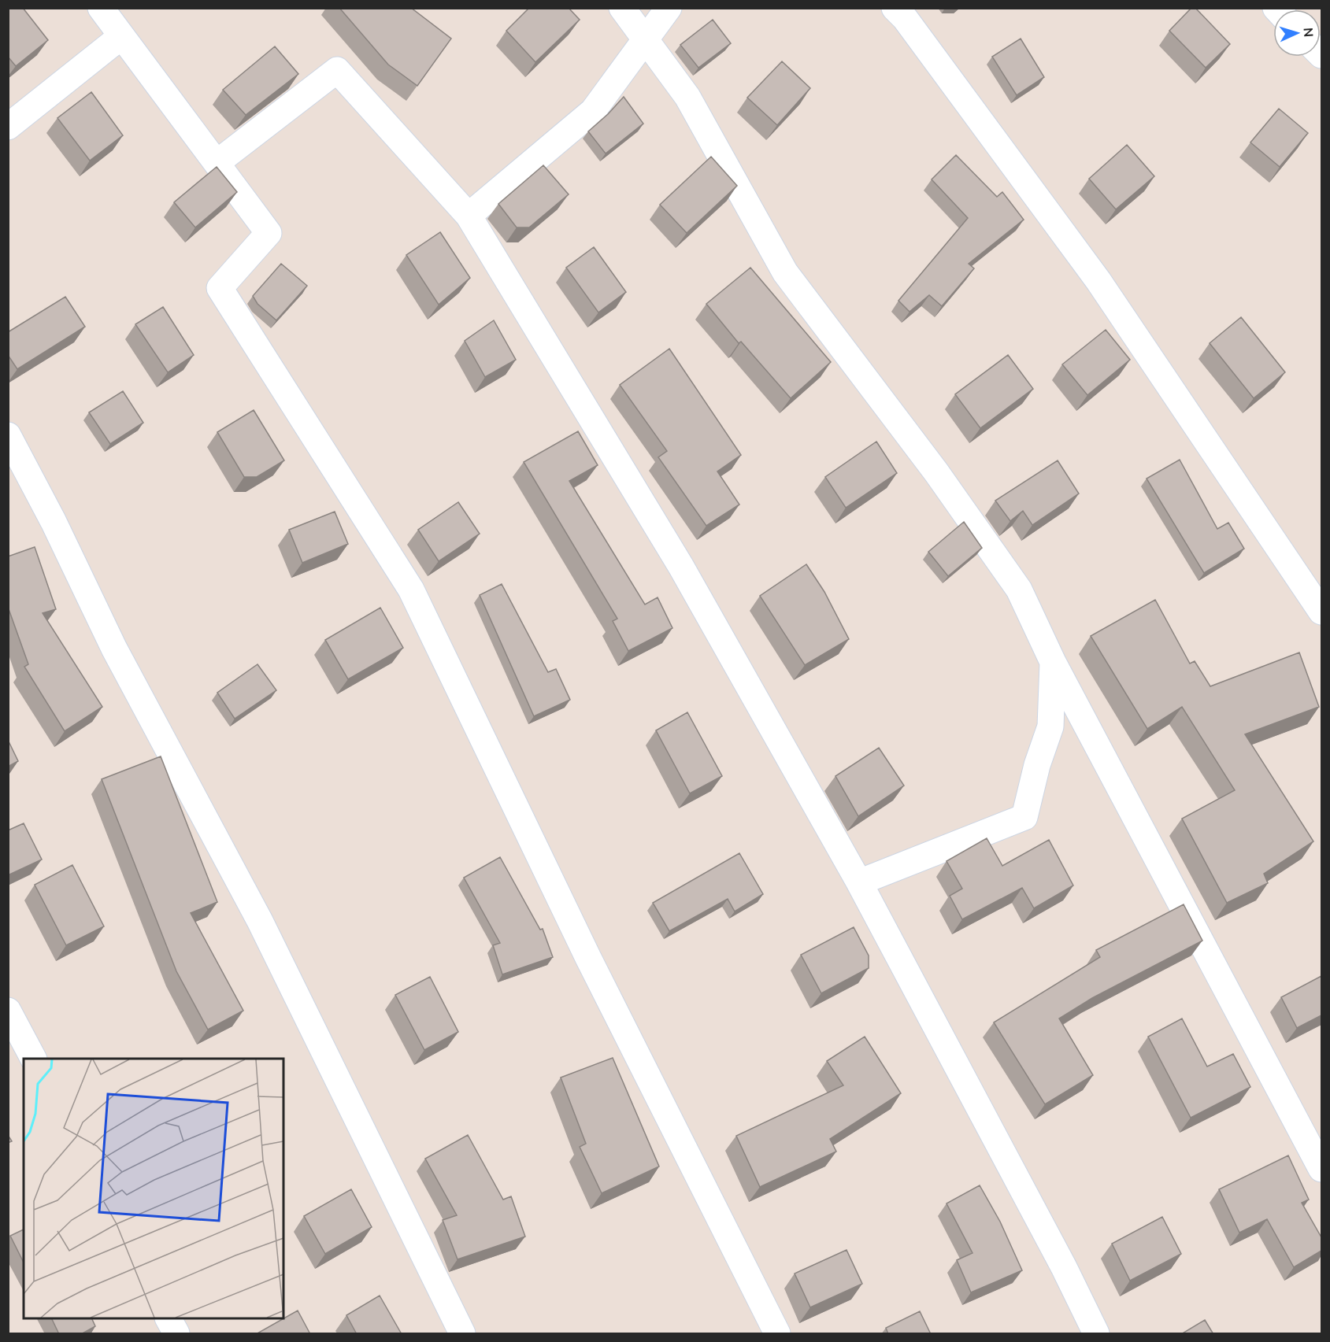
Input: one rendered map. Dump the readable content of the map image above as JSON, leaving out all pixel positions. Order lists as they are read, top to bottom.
{
  "north": "right"
}
